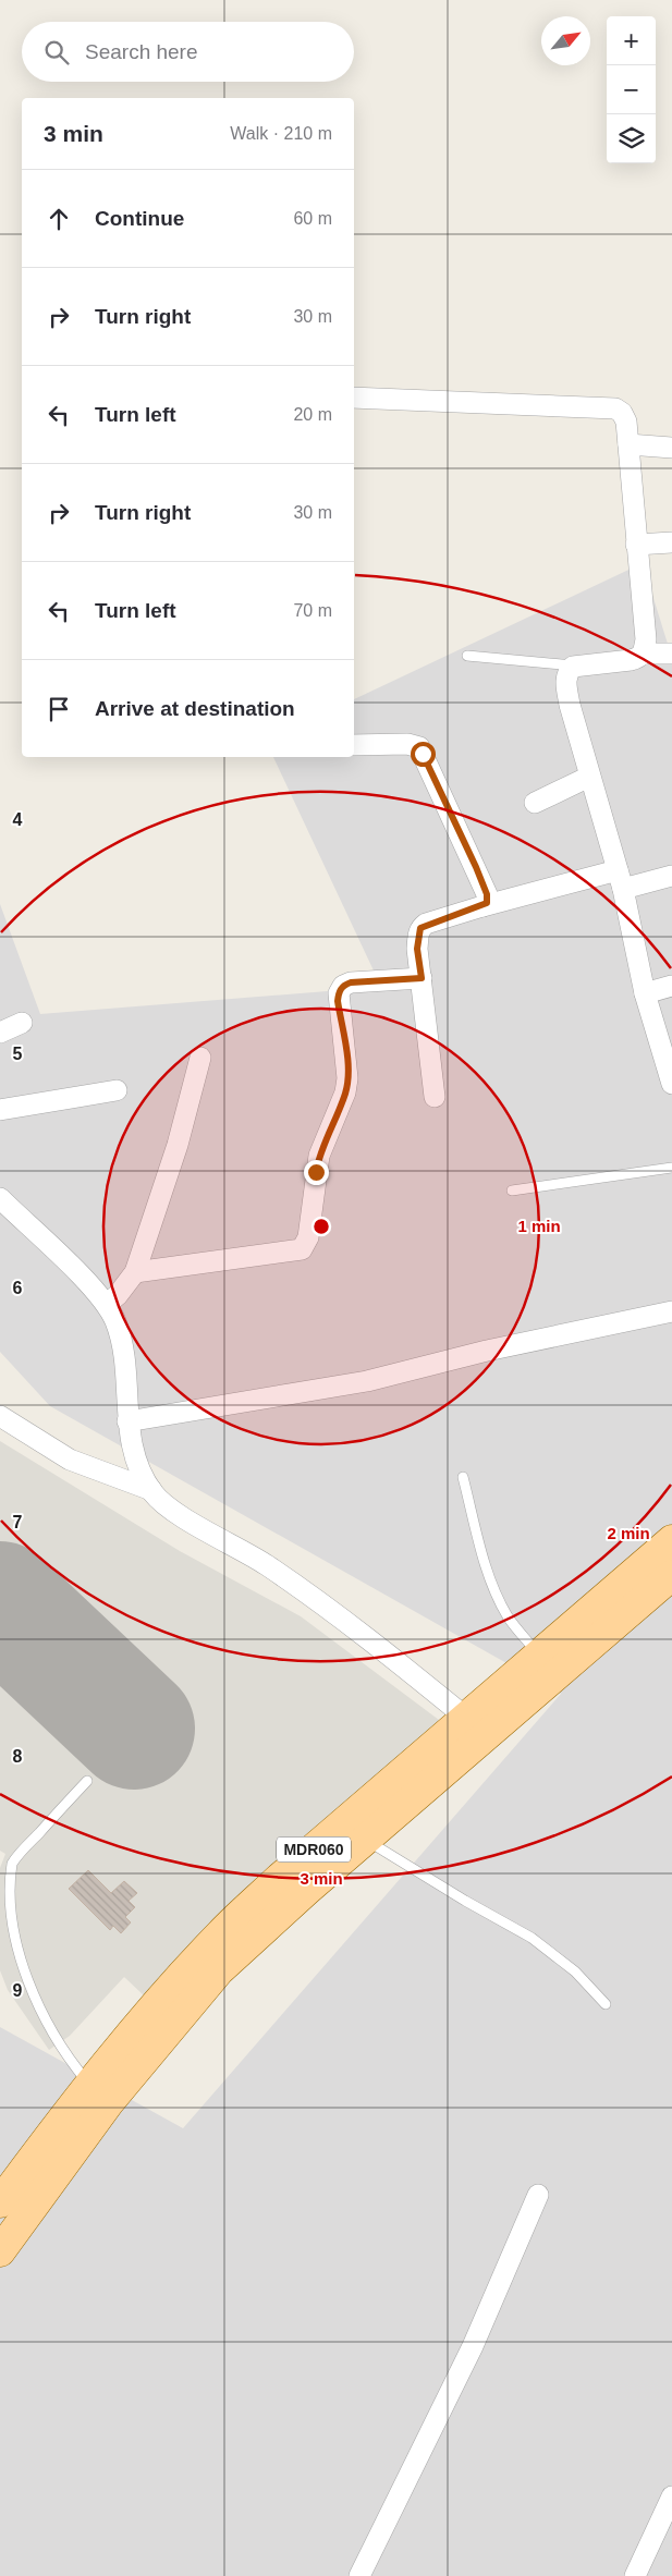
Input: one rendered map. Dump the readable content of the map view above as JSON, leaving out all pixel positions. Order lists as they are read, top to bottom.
{
  "streets": {
    "main road": ["MDR060"]
  },
  "north": "top right",
  "page": {
    "map_buttons": ["+", "−"],
    "search": "Search here",
    "heading": ["3 min", "Walk · 210 m"],
    "list": [
      ["Continue", "60 m"],
      ["Turn right", "30 m"],
      ["Turn left", "20 m"],
      ["Turn right", "30 m"],
      ["Turn left", "70 m"],
      "Arrive at destination"
    ]
  },
  "grid": {
    "rows": [
      "4",
      "5",
      "6",
      "7",
      "8",
      "9"
    ]
  },
  "rings": ["1 min", "2 min", "3 min"]
}
